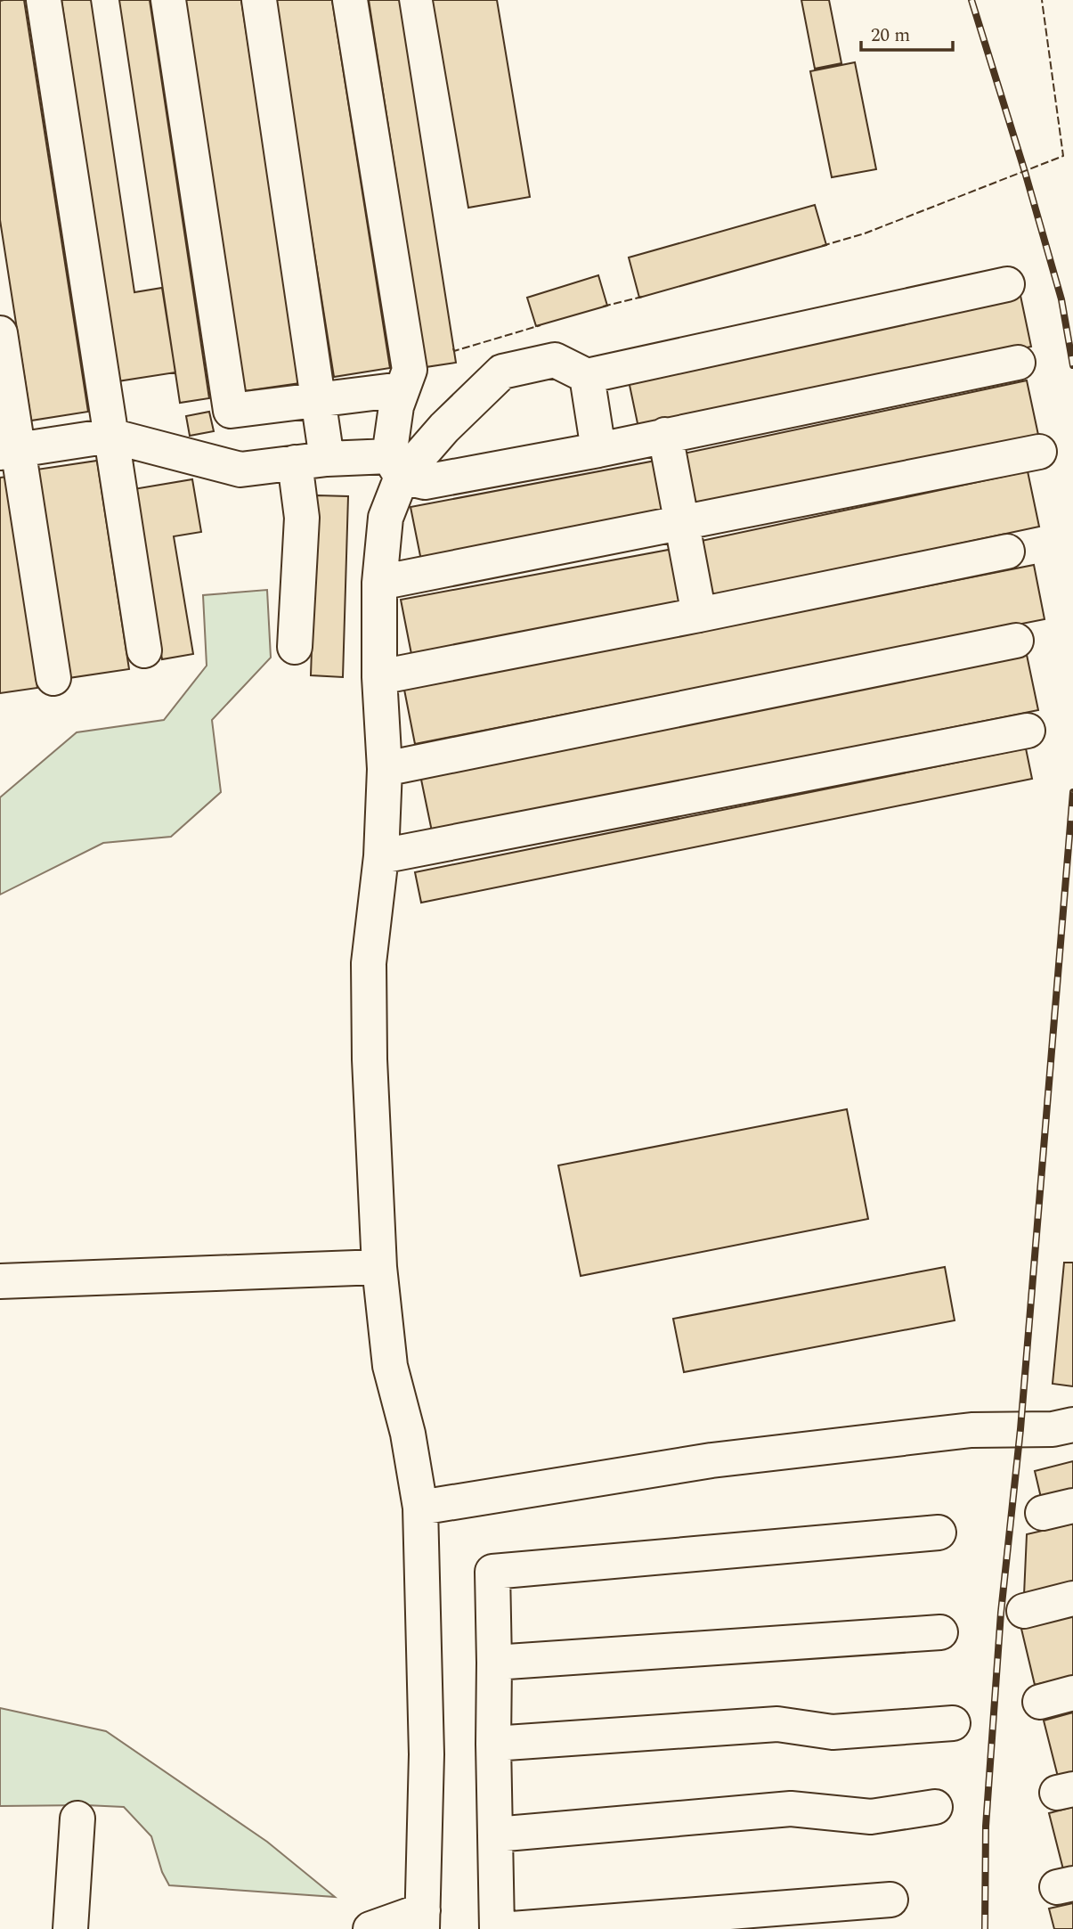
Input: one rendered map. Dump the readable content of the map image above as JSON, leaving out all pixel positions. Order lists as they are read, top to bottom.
{
  "scale_bar": "20 m"
}
